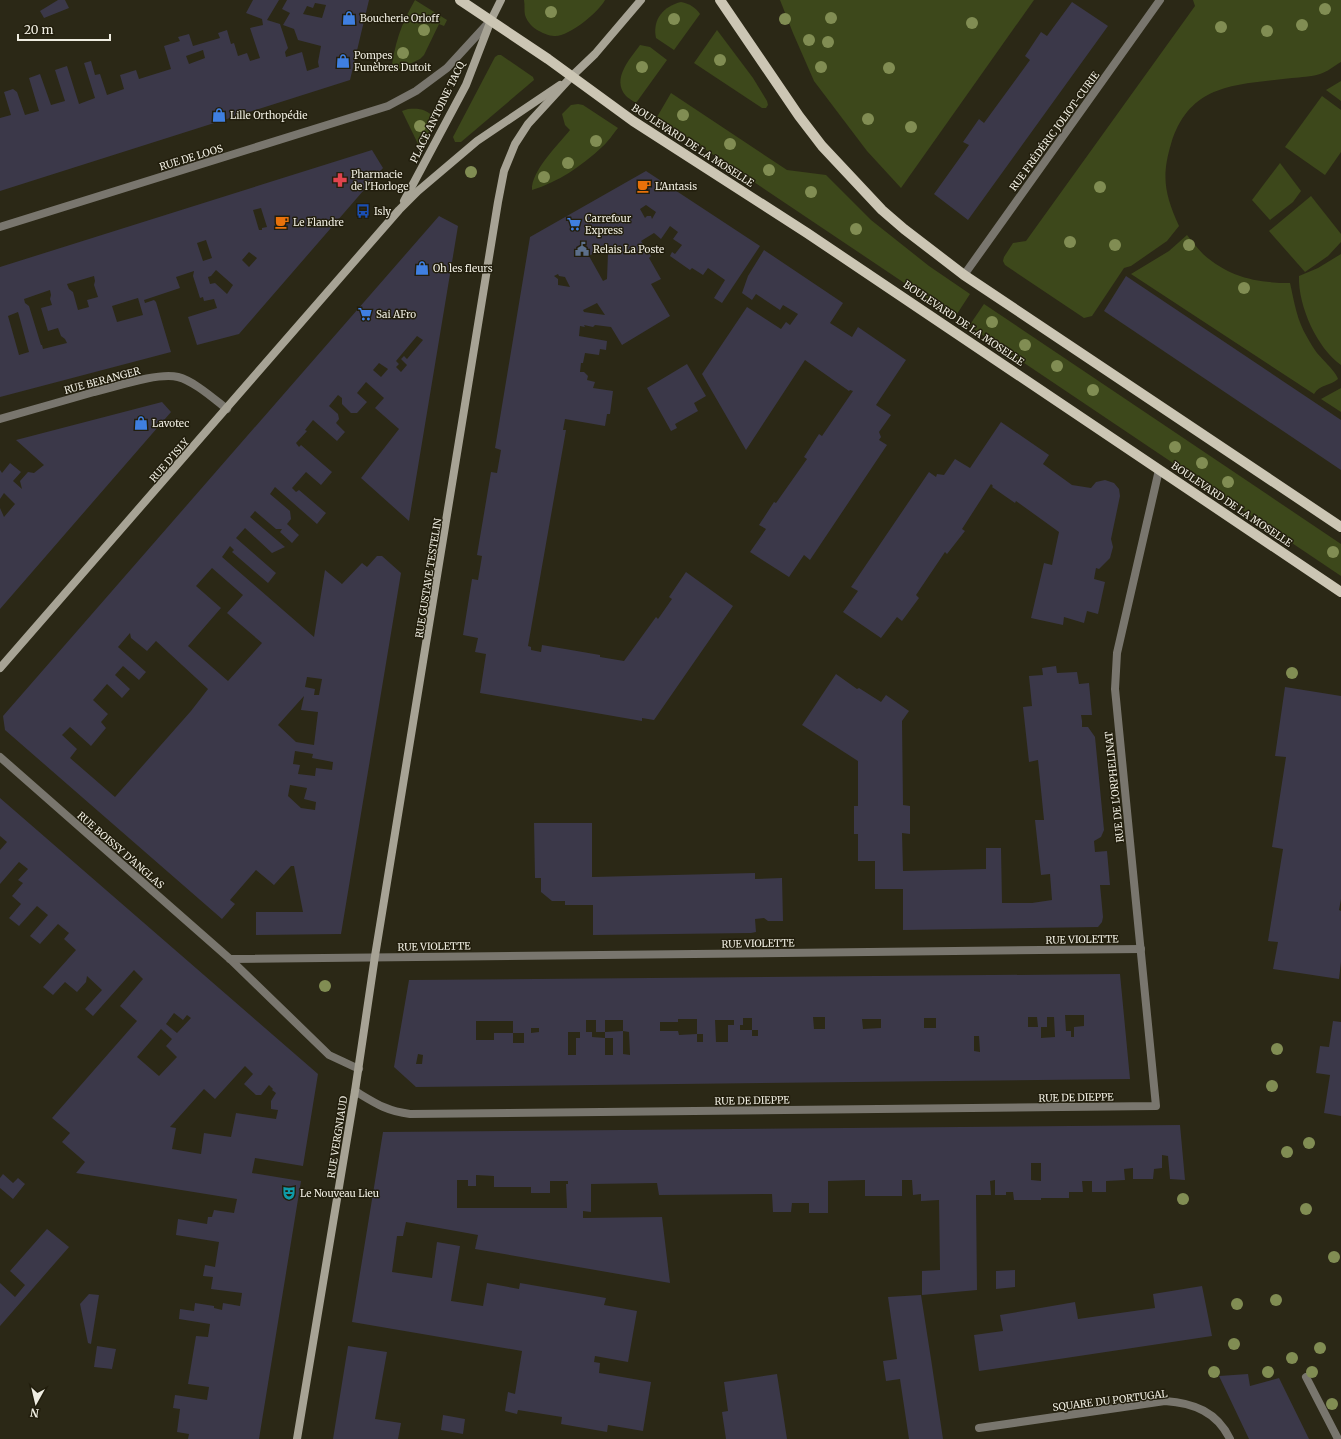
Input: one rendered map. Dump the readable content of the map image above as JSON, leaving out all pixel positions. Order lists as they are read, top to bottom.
{
  "streets": {
    "main road": ["BOULEVARD DE LA MOSELLE"],
    "street": [
      "PLACE ANTOINE TACQ",
      "RUE FRÉDÉRIC JOLIOT-CURIE",
      "RUE DE LOOS",
      "RUE BERANGER",
      "RUE D'ISLY",
      "RUE GUSTAVE TESTELIN",
      "RUE DE L'ORPHELINAT",
      "RUE BOISSY D'ANGLAS",
      "RUE VIOLETTE",
      "RUE DE DIEPPE",
      "RUE VERGNIAUD",
      "SQUARE DU PORTUGAL"
    ]
  },
  "crossings": [
    ["PLACE ANTOINE TACQ", "RUE DE LOOS"],
    ["PLACE ANTOINE TACQ", "RUE D'ISLY"],
    ["BOULEVARD DE LA MOSELLE", "RUE GUSTAVE TESTELIN"],
    ["BOULEVARD DE LA MOSELLE", "RUE DE L'ORPHELINAT"],
    ["RUE BERANGER", "RUE D'ISLY"],
    ["RUE GUSTAVE TESTELIN", "RUE VIOLETTE"],
    ["RUE GUSTAVE TESTELIN", "RUE VERGNIAUD"],
    ["RUE DE L'ORPHELINAT", "RUE VIOLETTE"],
    ["RUE DE L'ORPHELINAT", "RUE DE DIEPPE"],
    ["RUE BOISSY D'ANGLAS", "RUE VERGNIAUD"],
    ["RUE VIOLETTE", "RUE VERGNIAUD"],
    ["RUE DE DIEPPE", "RUE VERGNIAUD"]
  ],
  "places": {
    "shop": [
      "Boucherie Orloff",
      "Pompes Funèbres Dutoit",
      "Lille Orthopédie",
      "Oh les fleurs",
      "Lavotec"
    ],
    "pharmacy": ["Pharmacie de l'Horloge"],
    "cafe": ["L'Antasis", "Le Flandre"],
    "bus stop": ["Isly"],
    "supermarket": ["Carrefour Express", "Sai AFro"],
    "public building": ["Relais La Poste"],
    "theatre": ["Le Nouveau Lieu"]
  },
  "scale_bar": "20 m",
  "north": "bottom"
}
